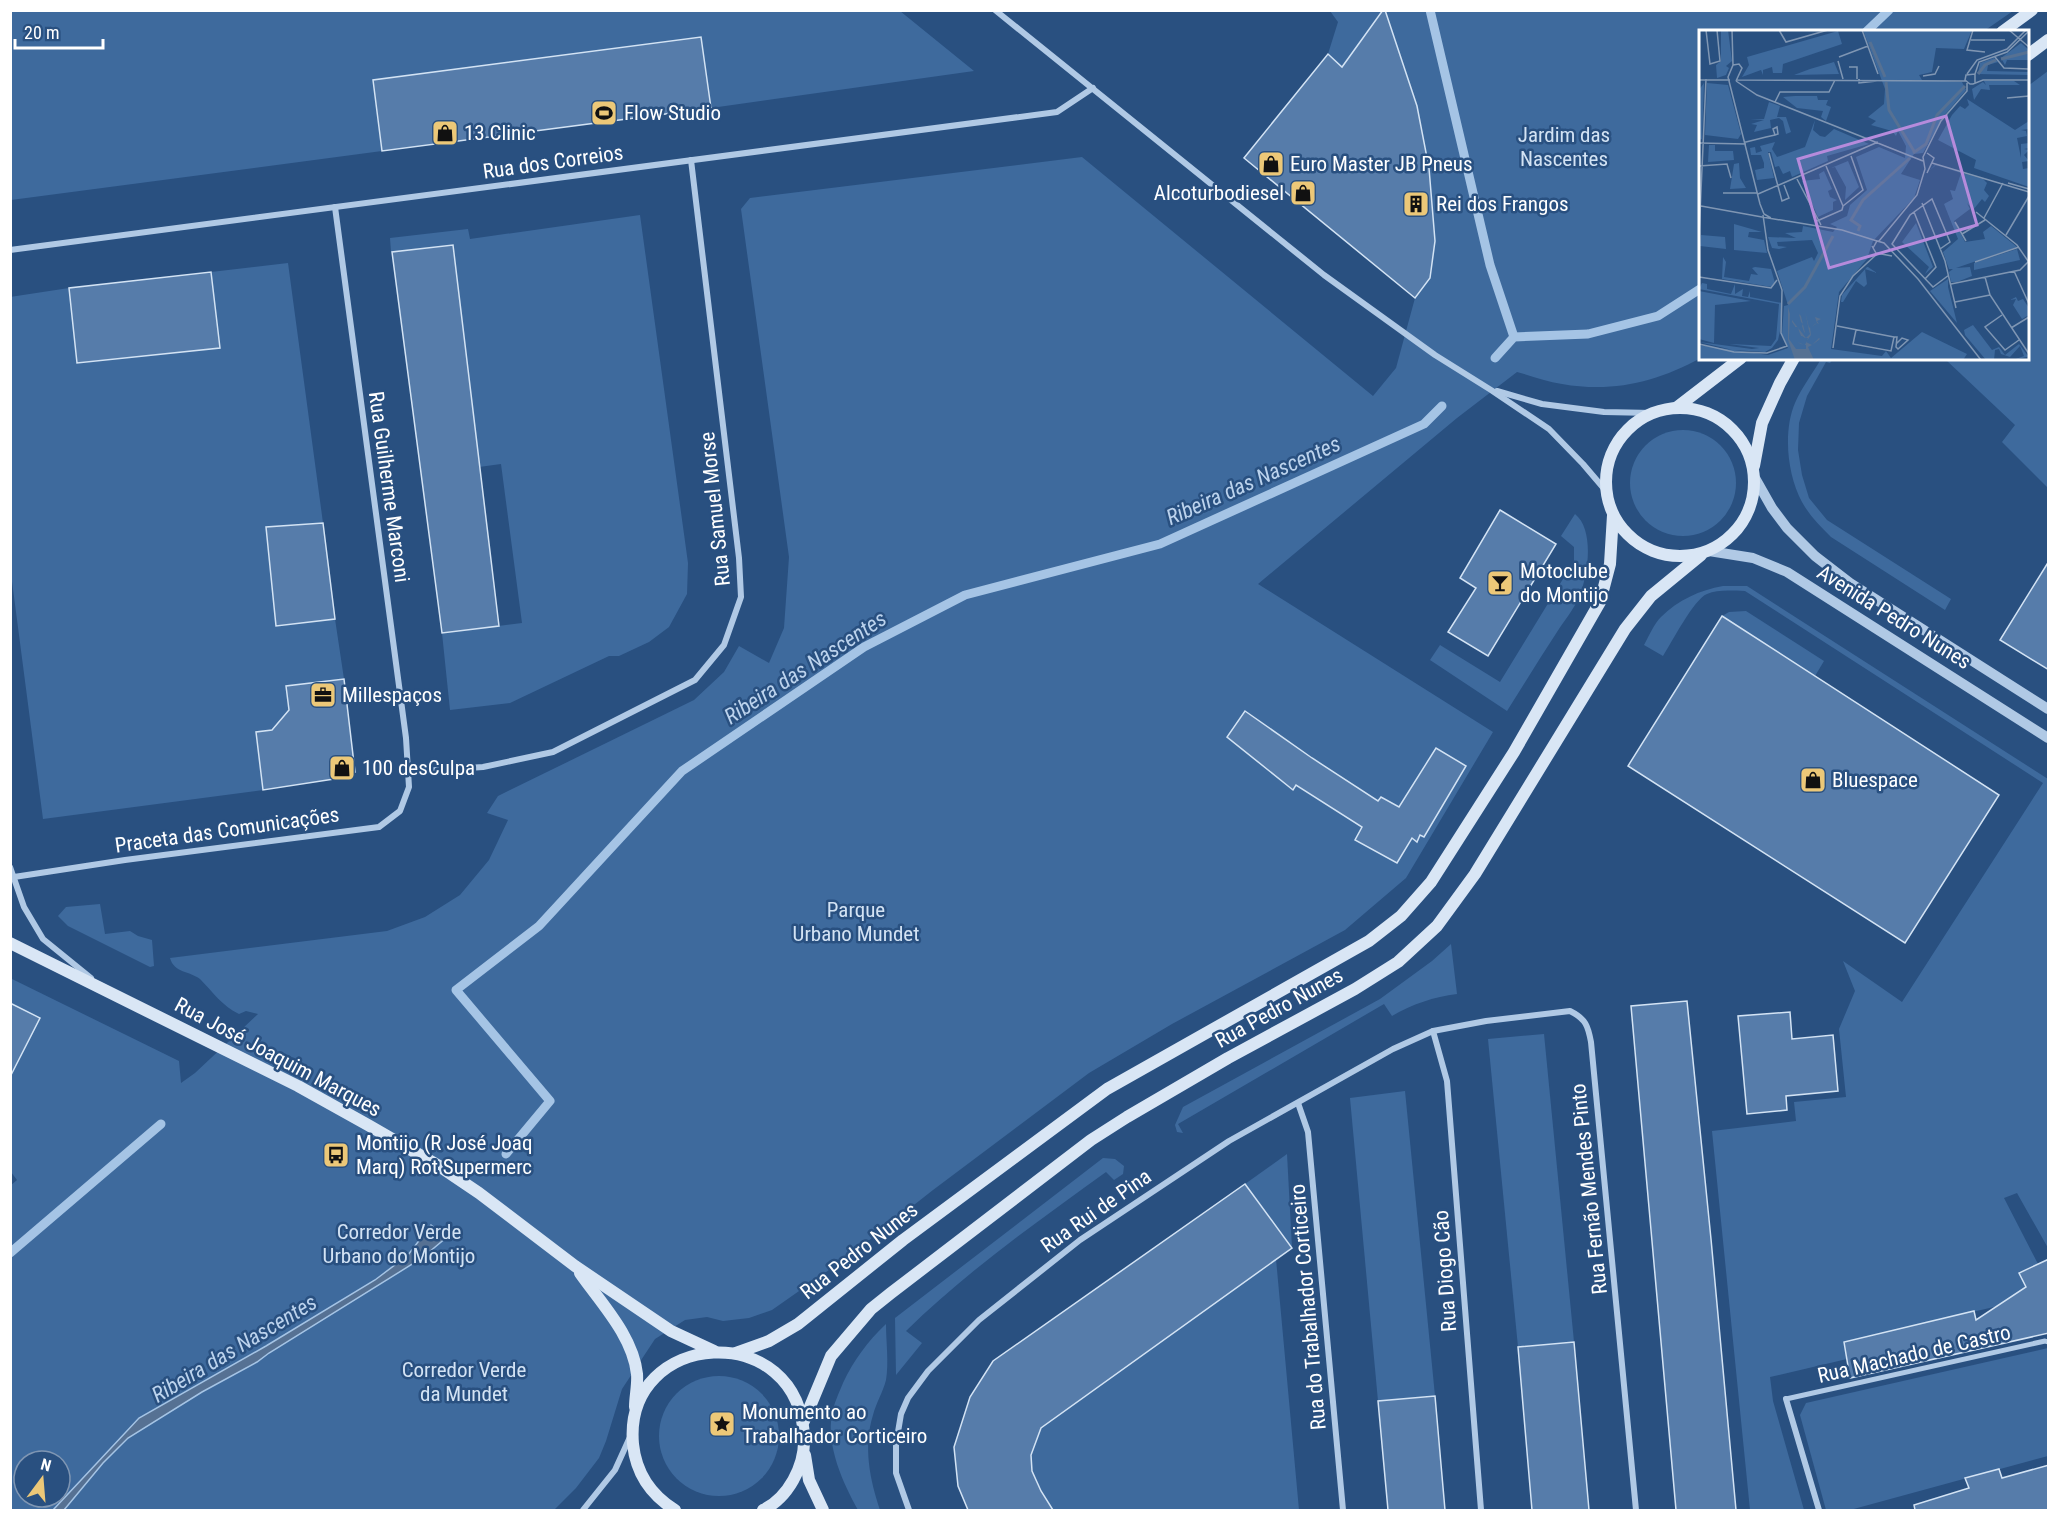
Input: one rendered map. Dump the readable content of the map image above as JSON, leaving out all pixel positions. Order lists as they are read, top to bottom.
{
  "streets": {
    "main road": ["Rua Pedro Nunes", "Rua José Joaquim Marques"],
    "street": [
      "Rua dos Correios",
      "Rua Guilherme Marconi",
      "Rua Samuel Morse",
      "Avenida Pedro Nunes",
      "Praceta das Comunicações",
      "Rua Fernão Mendes Pinto",
      "Rua Rui de Pina",
      "Rua Diogo Cão",
      "Rua do Trabalhador Corticeiro",
      "Rua Machado de Castro"
    ]
  },
  "crossings": [
    ["Rua dos Correios", "Rua Guilherme Marconi"],
    ["Rua dos Correios", "Rua Samuel Morse"],
    ["Rua Guilherme Marconi", "Rua Samuel Morse"],
    ["Rua Guilherme Marconi", "Praceta das Comunicações"],
    ["Rua Samuel Morse", "Praceta das Comunicações"],
    ["Avenida Pedro Nunes", "Rua Pedro Nunes"],
    ["Rua Fernão Mendes Pinto", "Rua Rui de Pina"],
    ["Rua Fernão Mendes Pinto", "Rua Diogo Cão"],
    ["Rua Rui de Pina", "Rua Diogo Cão"],
    ["Rua Rui de Pina", "Rua do Trabalhador Corticeiro"]
  ],
  "water": ["Ribeira das Nascentes"],
  "parks": [
    "Jardim das Nascentes",
    "Parque Urbano Mundet",
    "Corredor Verde Urbano do Montijo",
    "Corredor Verde da Mundet"
  ],
  "places": {
    "sports": ["Flow Studio"],
    "shop": [
      "13 Clinic",
      "Euro Master JB Pneus",
      "Alcoturbodiesel",
      "100 desCulpa",
      "Bluespace"
    ],
    "building": ["Rei dos Frangos"],
    "bar": ["Motoclube do Montijo"],
    "office": ["Millespaços"],
    "bus stop": ["Montijo (R José Joaq Marq) Rot Supermerc"],
    "place": ["Monumento ao Trabalhador Corticeiro"]
  },
  "scale_bar": "20 m",
  "north": "top"
}
